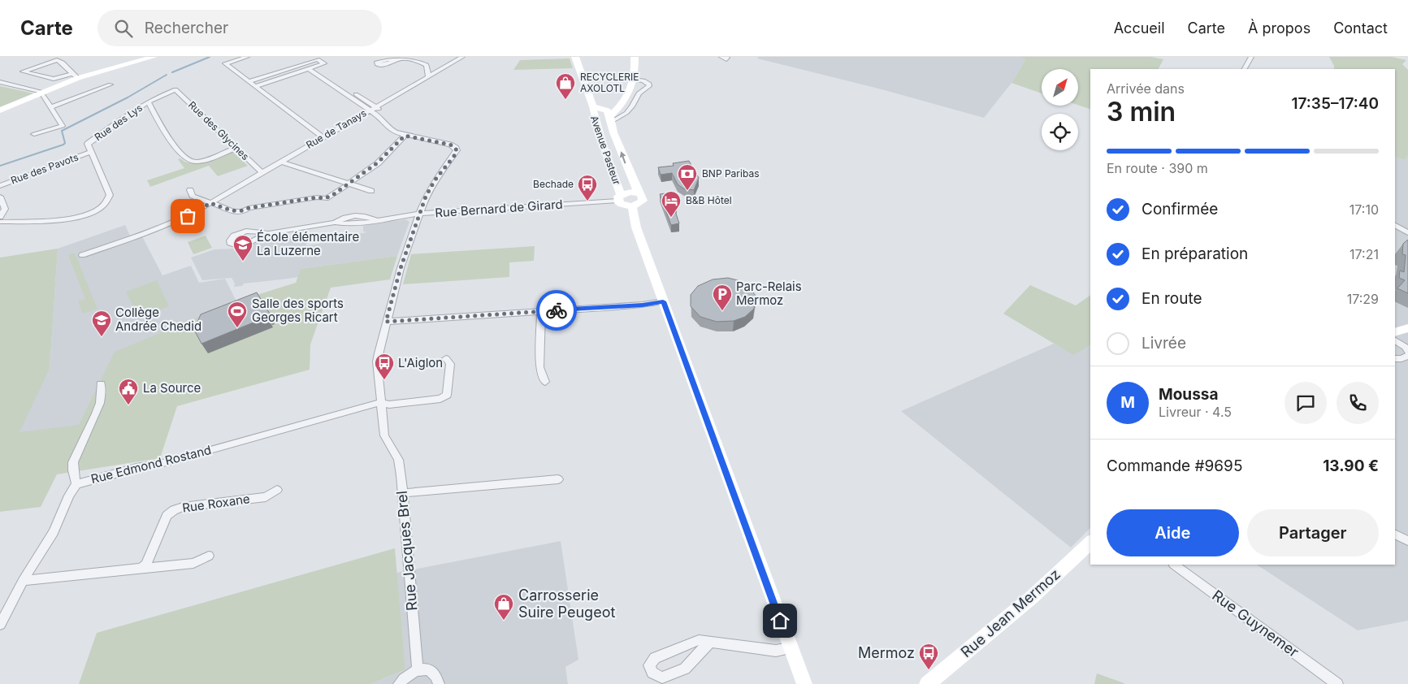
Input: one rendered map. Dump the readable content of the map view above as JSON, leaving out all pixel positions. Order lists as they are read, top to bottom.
{
  "streets": {
    "main road": ["Avenue Pasteur", "Rue Jean Mermoz"],
    "street": [
      "Rue des Lys",
      "Rue de Tanays",
      "Rue des Glycines",
      "Rue des Pavots",
      "Rue Bernard de Girard",
      "Rue Edmond Rostand",
      "Rue Roxane",
      "Rue Jacques Brel",
      "Rue Guynemer"
    ]
  },
  "crossings": [
    ["Rue des Lys", "Rue des Glycines"],
    ["Rue des Lys", "Rue des Pavots"],
    ["Rue de Tanays", "Rue des Glycines"],
    ["Avenue Pasteur", "Rue Bernard de Girard"],
    ["Rue Bernard de Girard", "Rue Edmond Rostand"],
    ["Rue Bernard de Girard", "Rue Jacques Brel"]
  ],
  "places": {
    "shop": ["RECYCLERIE AXOLOTL", "Carrosserie Suire Peugeot"],
    "bank": ["BNP Paribas"],
    "bus stop": ["Bechade", "L'Aiglon", "Mermoz"],
    "hotel": ["B&B Hôtel"],
    "school or university": ["École élémentaire La Luzerne", "Collège Andrée Chedid"],
    "parking": ["Parc-Relais Mermoz"],
    "sports": ["Salle des sports Georges Ricart"],
    "public building": ["La Source"]
  },
  "north": "top right",
  "page": {
    "header": "Carte",
    "search": "Rechercher",
    "nav": [
      "Accueil",
      "Carte",
      "À propos",
      "Contact"
    ],
    "heading": ["3 min", "Arrivée dans", "17:35–17:40"],
    "panel": [
      "Moussa",
      "Livreur · 4.5",
      "Commande #9695",
      "13.90 €"
    ],
    "bar": "En route · 390 m",
    "list": [
      ["Confirmée", "17:10"],
      ["En préparation", "17:21"],
      ["En route", "17:29"],
      "Livrée"
    ],
    "round": "M",
    "buttons": ["Aide", "Partager"]
  }
}
